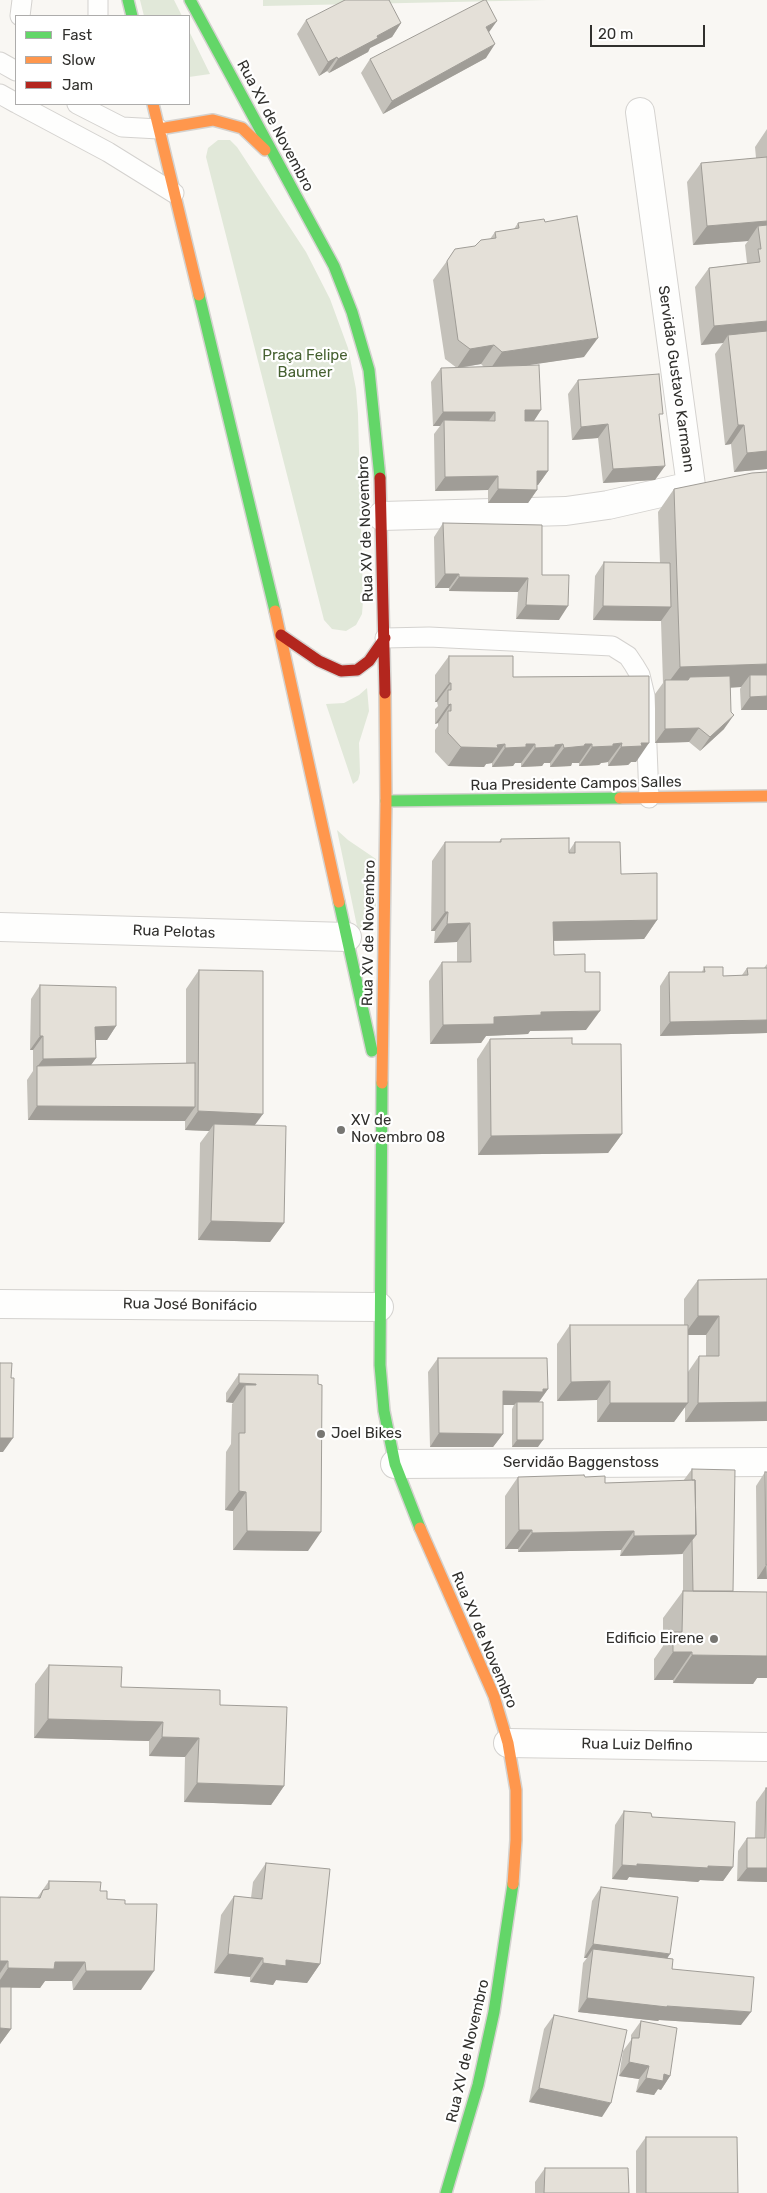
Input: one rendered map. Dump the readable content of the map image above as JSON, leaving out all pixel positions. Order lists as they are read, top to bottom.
{
  "streets": {
    "main road": ["Rua XV de Novembro", "Rua Presidente Campos Salles"],
    "street": [
      "Servidão Gustavo Karmann",
      "Rua Pelotas",
      "Rua José Bonifácio",
      "Servidão Baggenstoss",
      "Rua Luiz Delfino"
    ]
  },
  "crossings": [
    ["Rua XV de Novembro", "Servidão Gustavo Karmann"],
    ["Rua XV de Novembro", "Rua Presidente Campos Salles"],
    ["Rua XV de Novembro", "Rua Pelotas"],
    ["Rua XV de Novembro", "Rua José Bonifácio"],
    ["Rua XV de Novembro", "Servidão Baggenstoss"],
    ["Rua XV de Novembro", "Rua Luiz Delfino"]
  ],
  "parks": ["Praça Felipe Baumer"],
  "places": ["XV de Novembro 08", "Joel Bikes", "Edificio Eirene"],
  "legend": ["Fast", "Slow", "Jam"],
  "scale_bar": "20 m"
}
